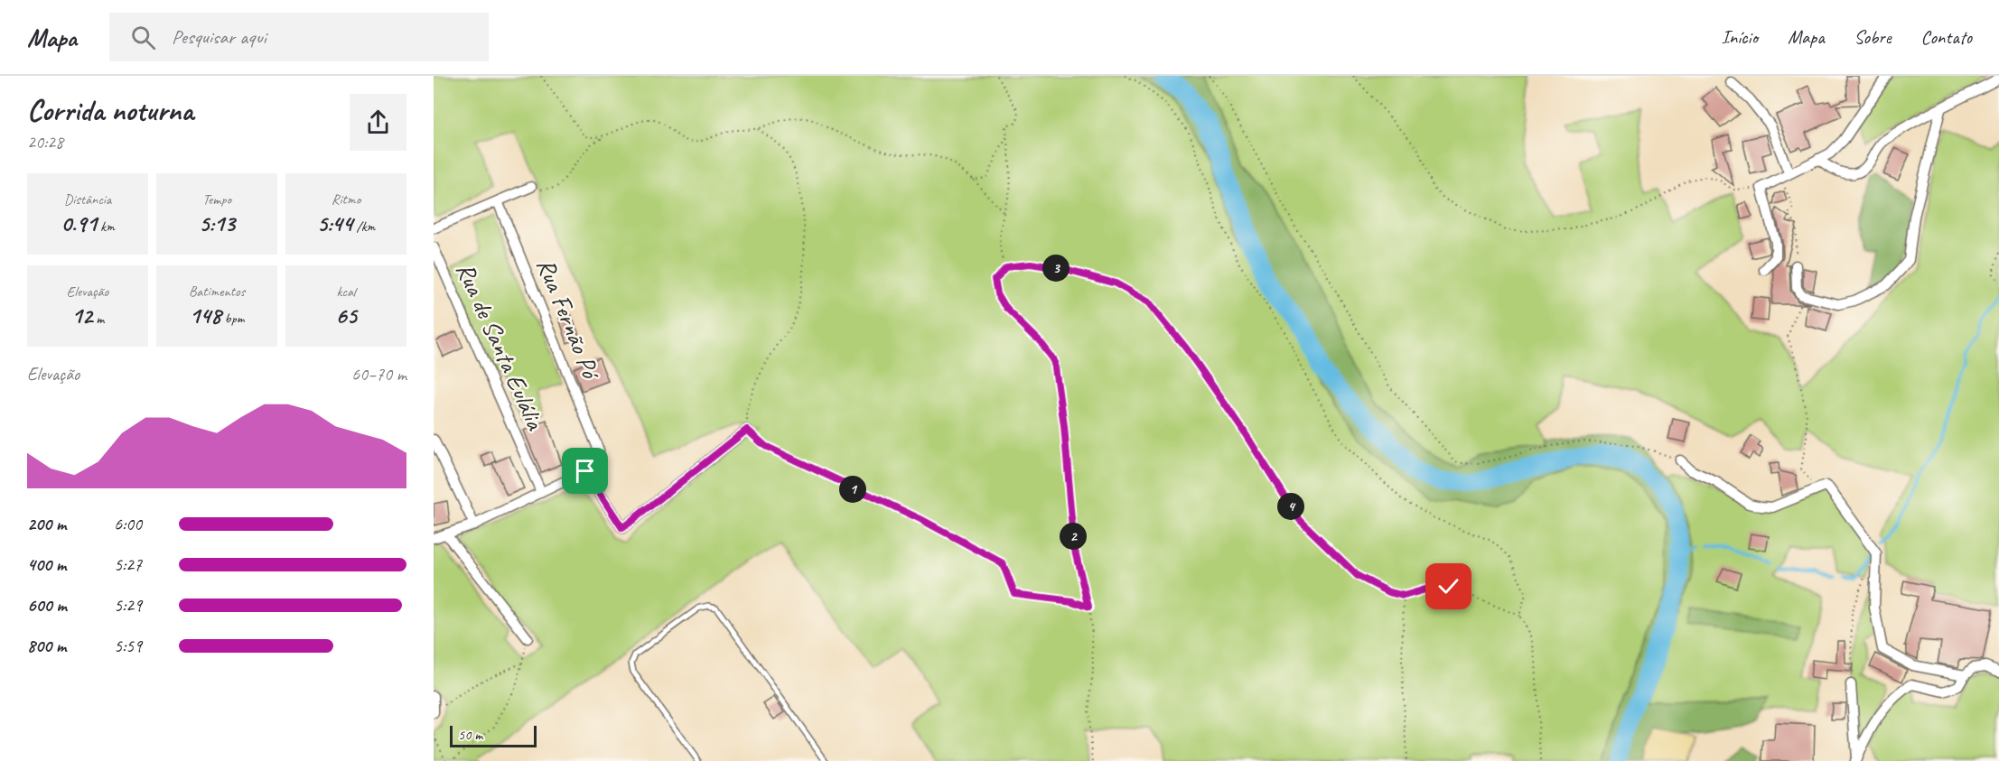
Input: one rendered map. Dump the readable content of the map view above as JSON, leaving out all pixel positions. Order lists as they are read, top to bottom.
{
  "streets": {
    "street": ["Rua Fernão Pó", "Rua de Santa Eulália"]
  },
  "scale_bar": "50 m",
  "page": {
    "header": "Mapa",
    "search": "Pesquisar aqui",
    "nav": [
      "Início",
      "Mapa",
      "Sobre",
      "Contato"
    ],
    "heading": ["Corrida noturna", "20:28"],
    "stats": [
      ["Distância", "0.91 km"],
      ["Tempo", "5:13"],
      ["Ritmo", "5:44 /km"],
      ["Elevação", "12 m"],
      ["Batimentos", "148 bpm"],
      ["kcal", "65"]
    ],
    "pins": [
      "3",
      "1",
      "4",
      "2"
    ],
    "chart": ["Elevação", "60–70 m"],
    "list": [
      {
        "name": "200 m",
        "note": "6:00"
      },
      {
        "name": "400 m",
        "note": "5:27"
      },
      {
        "name": "600 m",
        "note": "5:29"
      },
      {
        "name": "800 m",
        "note": "5:59"
      }
    ],
    "scale": "50 m"
  }
}
